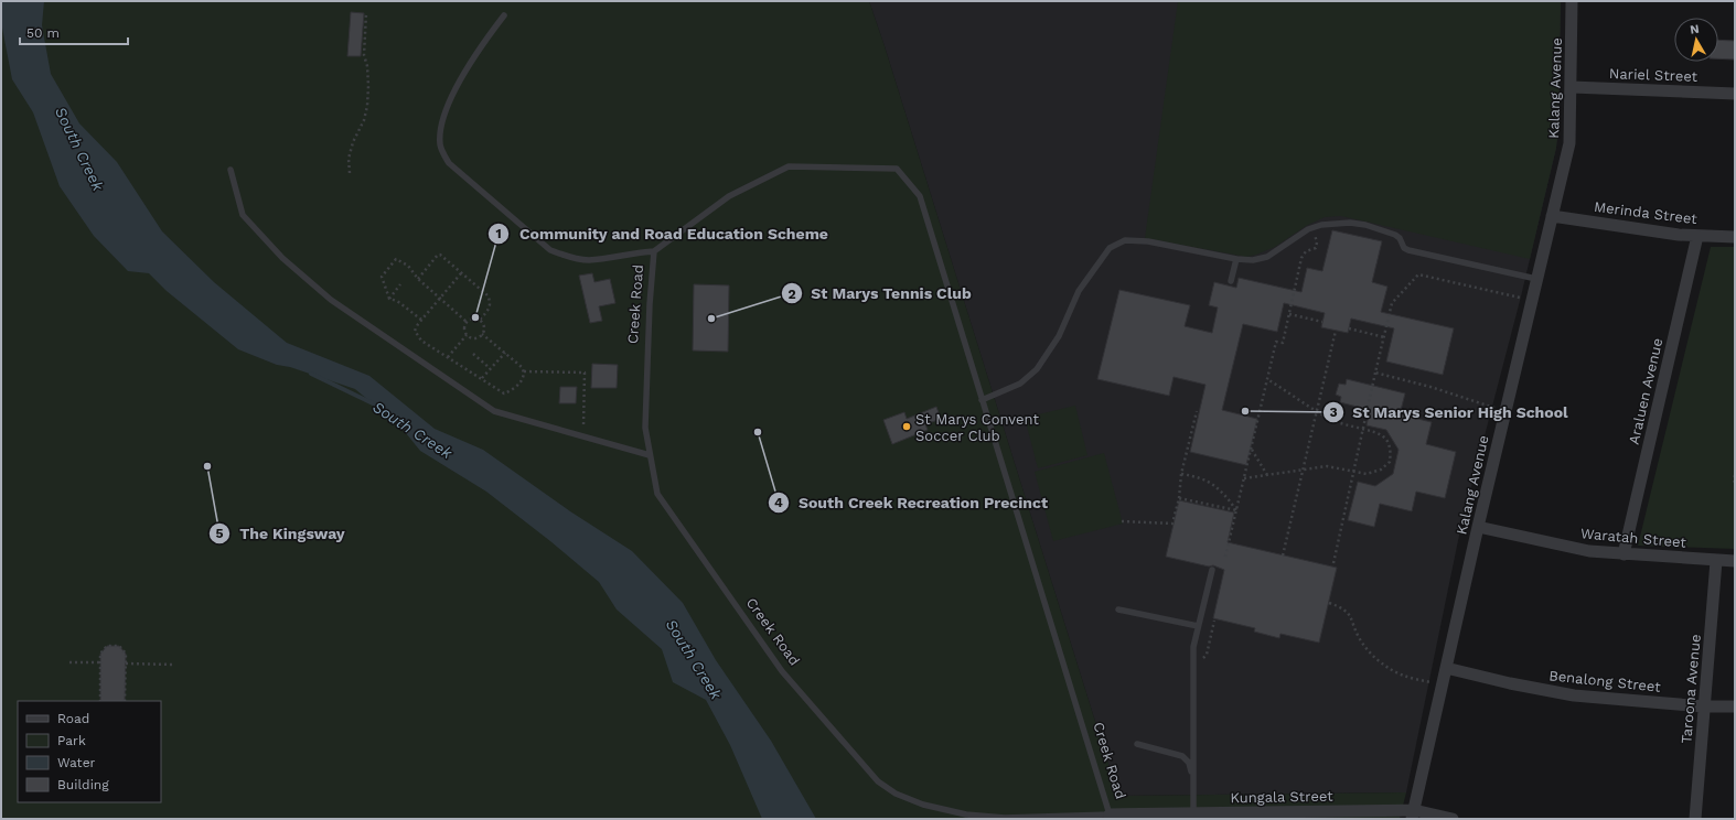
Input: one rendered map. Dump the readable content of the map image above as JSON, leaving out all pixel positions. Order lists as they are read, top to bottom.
{
  "streets": {
    "street": [
      "Nariel Street",
      "Kalang Avenue",
      "Merinda Street",
      "Araluen Avenue",
      "Waratah Street",
      "Benalong Street",
      "Taroona Avenue",
      "Kungala Street"
    ],
    "lane": ["Creek Road"]
  },
  "crossings": [
    ["Nariel Street", "Kalang Avenue"],
    ["Kalang Avenue", "Merinda Street"],
    ["Kalang Avenue", "Waratah Street"],
    ["Kalang Avenue", "Benalong Street"],
    ["Kalang Avenue", "Kungala Street"],
    ["Merinda Street", "Araluen Avenue"],
    ["Creek Road", "Kungala Street"],
    ["Araluen Avenue", "Waratah Street"],
    ["Waratah Street", "Taroona Avenue"],
    ["Benalong Street", "Taroona Avenue"]
  ],
  "water": ["South Creek"],
  "places": [
    "Community and Road Education Scheme",
    "St Marys Tennis Club",
    "St Marys Senior High School",
    "St Marys Convent Soccer Club",
    "South Creek Recreation Precinct",
    "The Kingsway"
  ],
  "legend": [
    "Road",
    "Park",
    "Water",
    "Building"
  ],
  "scale_bar": "50 m",
  "north": "top"
}
